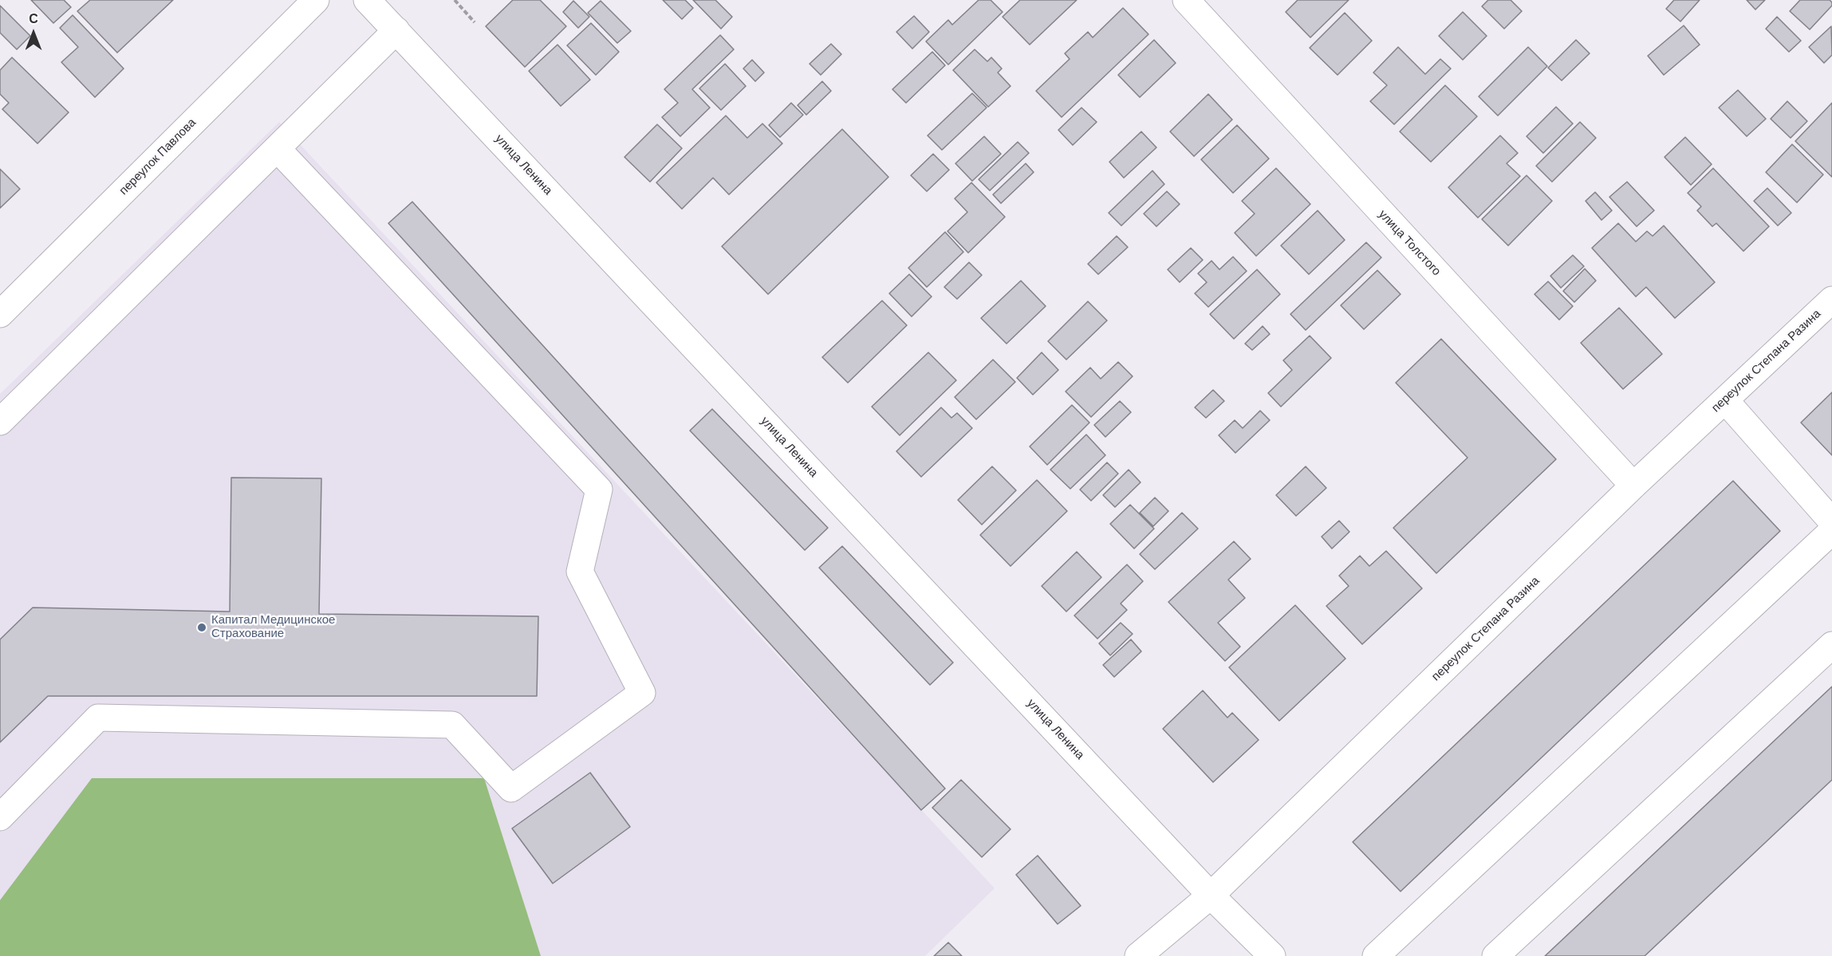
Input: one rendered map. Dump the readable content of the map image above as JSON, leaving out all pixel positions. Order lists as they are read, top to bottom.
{
  "streets": {
    "street": [
      "переулок Павлова",
      "улица Ленина",
      "улица Толстого",
      "переулок Степана Разина"
    ]
  },
  "crossings": [
    ["улица Ленина", "переулок Степана Разина"],
    ["улица Толстого", "переулок Степана Разина"]
  ],
  "places": ["Капитал Медицинское Страхование"],
  "north": "top"
}
